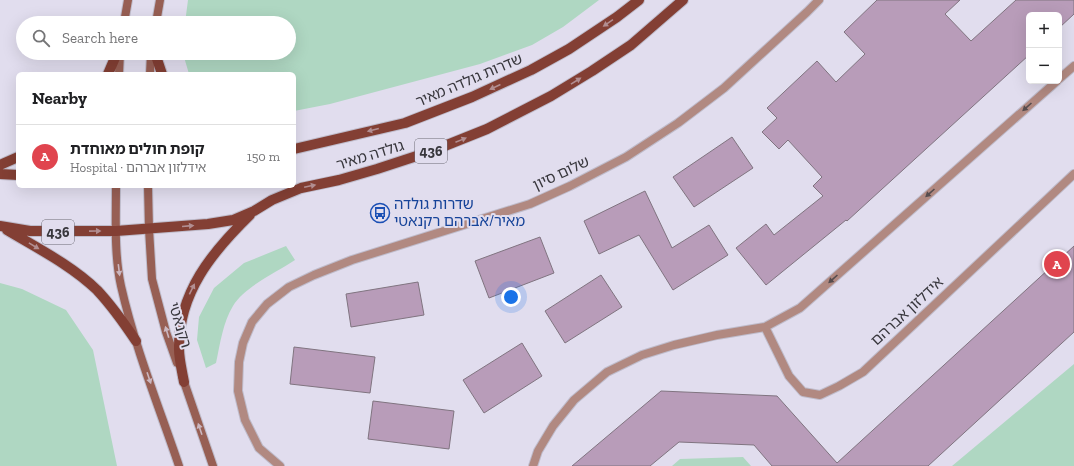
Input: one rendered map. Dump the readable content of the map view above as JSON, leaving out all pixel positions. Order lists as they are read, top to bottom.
{
  "streets": {
    "main road": ["שדרות גולדה מאיר", "436", "גולדה מאיר"],
    "street": ["שלום סיון", "אידלזון אברהם", "רקנאטי"]
  },
  "crossings": [
    ["436", "גולדה מאיר"],
    ["436", "רקנאטי"],
    ["גולדה מאיר", "רקנאטי"]
  ],
  "one_way": ["שדרות גולדה מאיר", "גולדה מאיר"],
  "places": {
    "bus stop": ["שדרות גולדה מאיר/אברהם רקנאטי"]
  },
  "page": {
    "map_buttons": ["+", "−"],
    "search": "Search here",
    "heading": "Nearby",
    "list": [
      {
        "mark": "A",
        "name": "קופת חולים מאוחדת",
        "note": "Hospital · אידלזון אברהם",
        "value": "150 m"
      }
    ],
    "pins": "A"
  }
}
